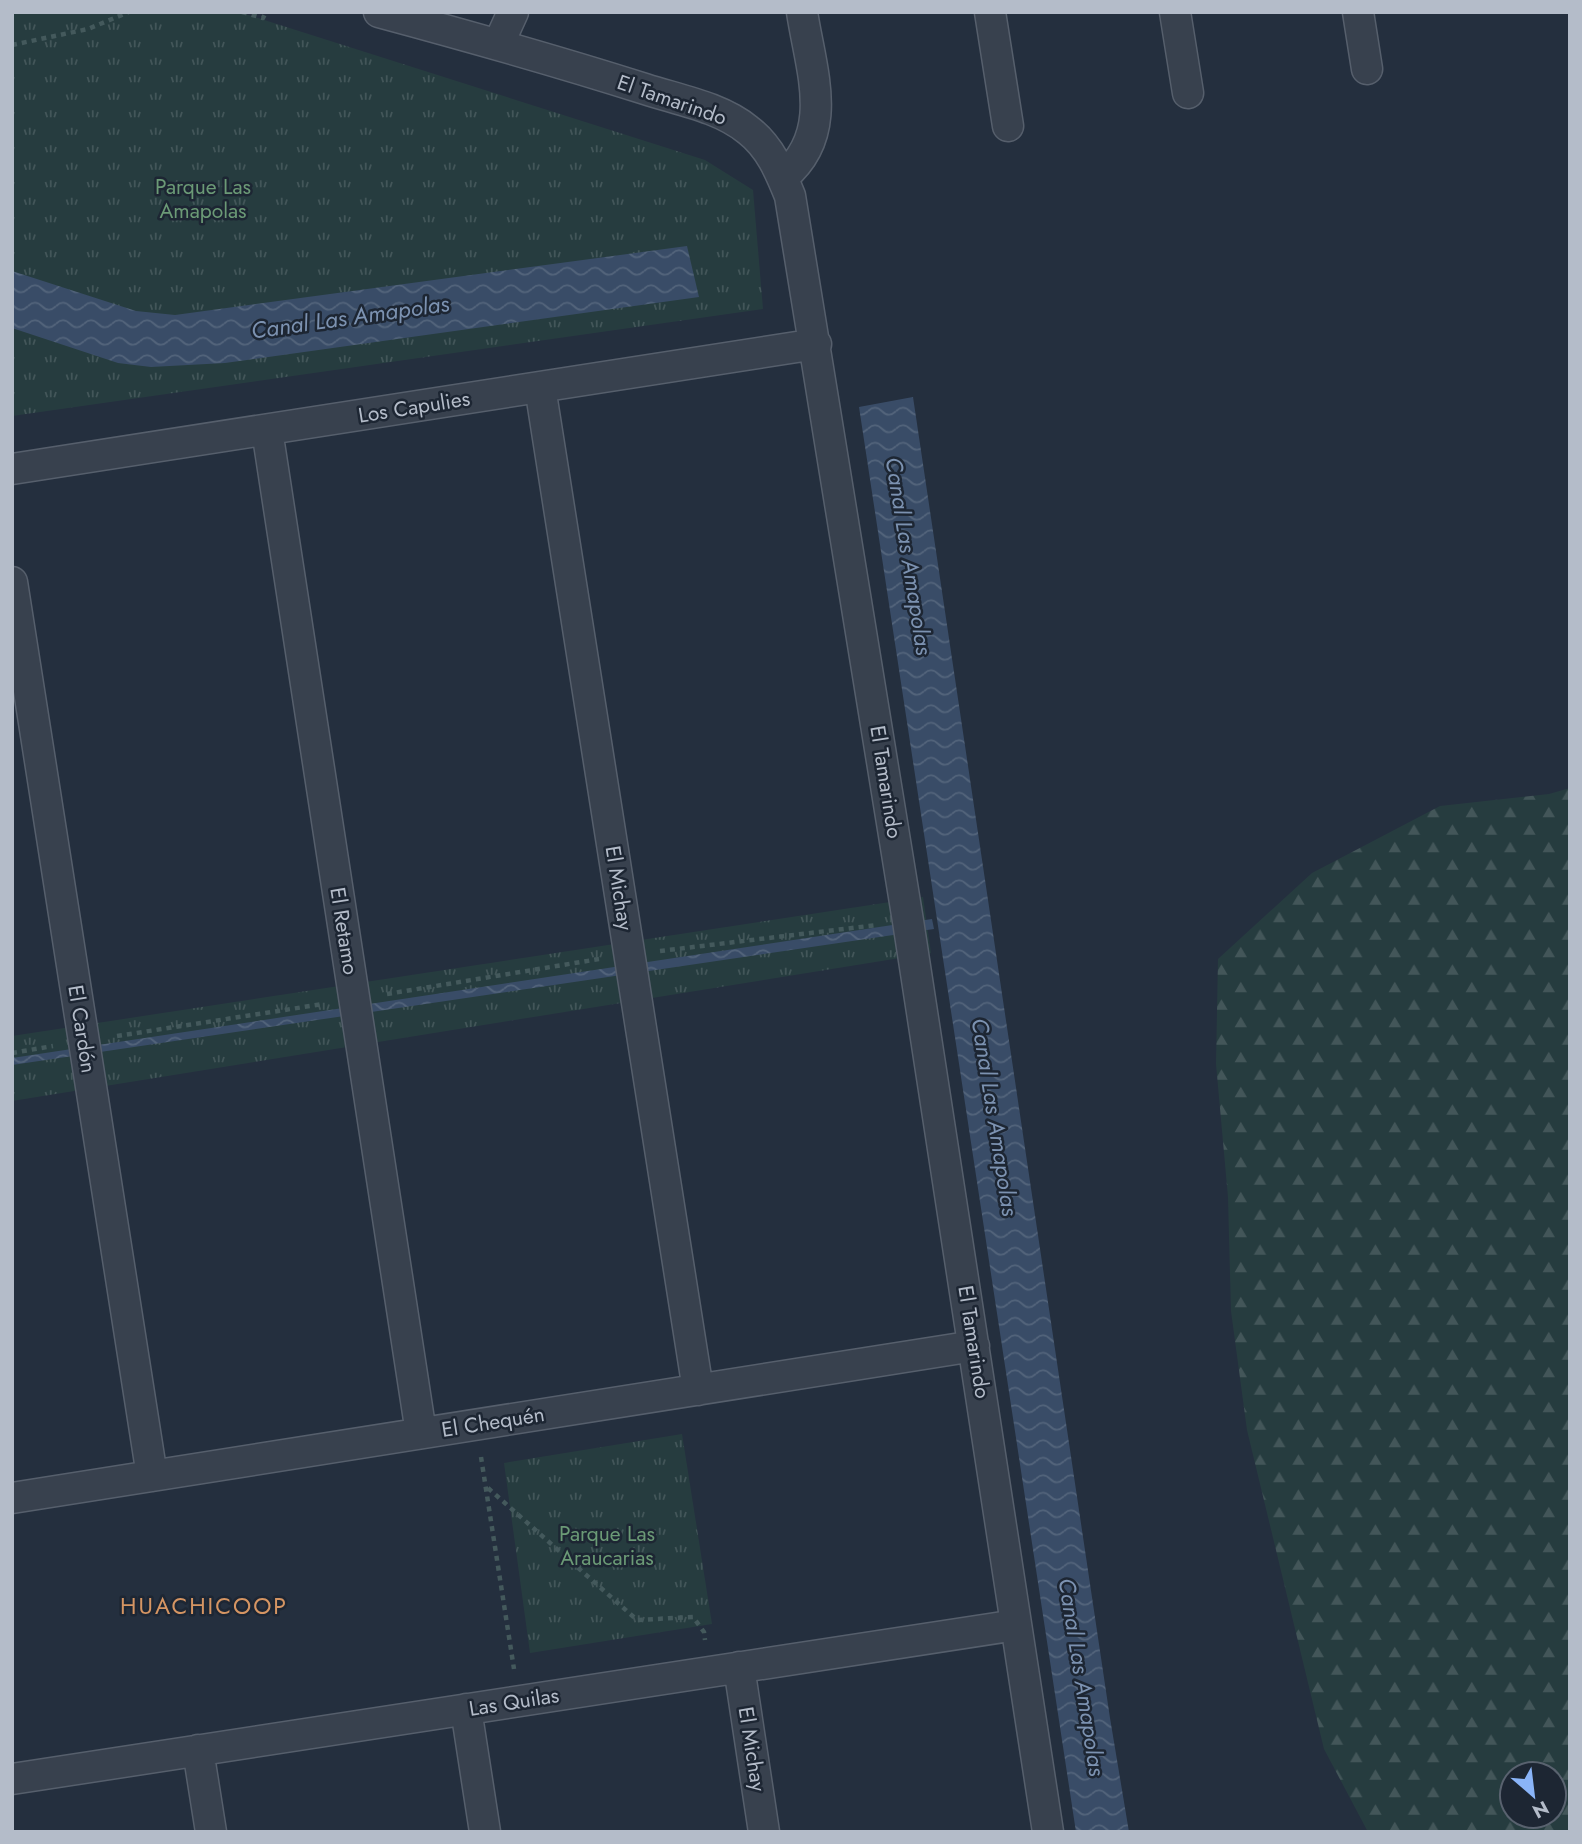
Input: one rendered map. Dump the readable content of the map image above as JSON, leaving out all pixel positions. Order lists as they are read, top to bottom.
{
  "streets": {
    "street": [
      "El Tamarindo",
      "Los Capulies",
      "El Michay",
      "El Retamo",
      "El Cardón",
      "El Chequén",
      "Las Quilas"
    ]
  },
  "crossings": [
    ["El Tamarindo", "Los Capulies"],
    ["El Tamarindo", "El Chequén"],
    ["El Tamarindo", "Las Quilas"],
    ["Los Capulies", "El Michay"],
    ["Los Capulies", "El Retamo"],
    ["El Michay", "El Chequén"],
    ["El Michay", "Las Quilas"],
    ["El Retamo", "El Chequén"],
    ["El Cardón", "El Chequén"]
  ],
  "districts": ["HUACHICOOP"],
  "water": ["Canal Las Amapolas"],
  "parks": ["Parque Las Amapolas", "Parque Las Araucarias"],
  "north": "bottom right"
}
